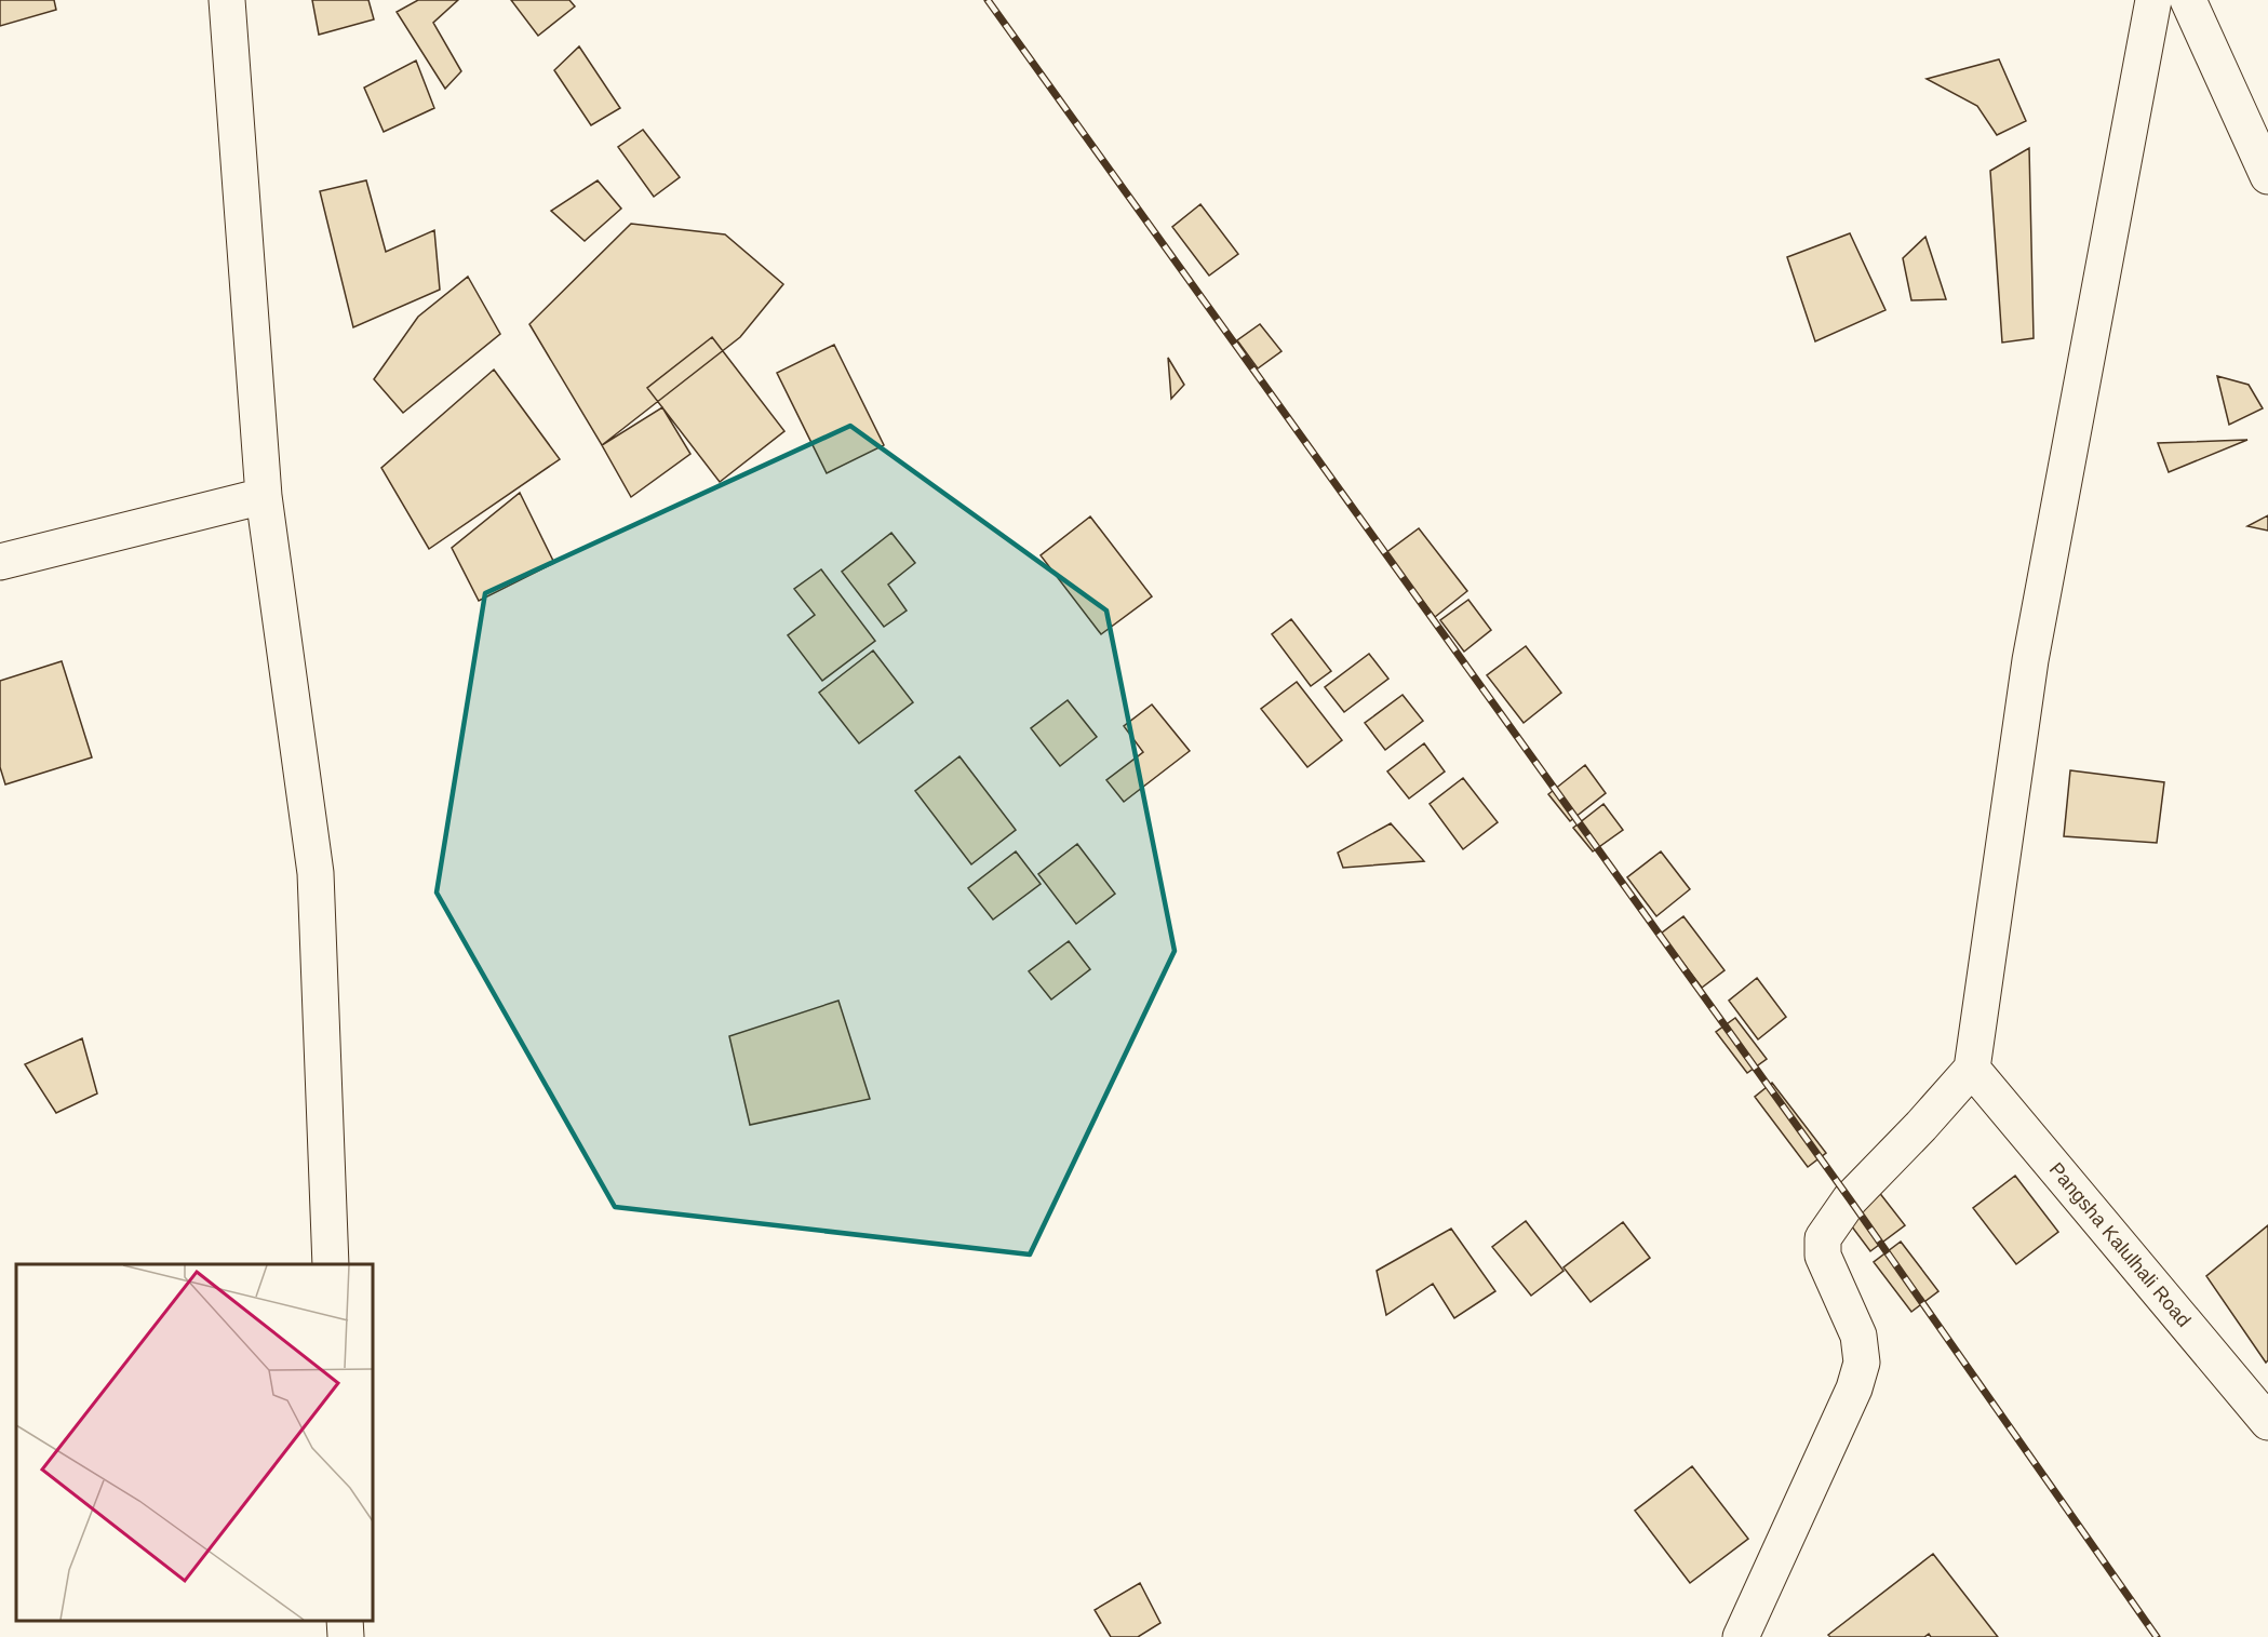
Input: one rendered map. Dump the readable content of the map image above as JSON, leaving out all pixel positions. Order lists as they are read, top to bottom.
{
  "streets": {
    "street": ["Pangsha Kalulhali Road"]
  }
}
